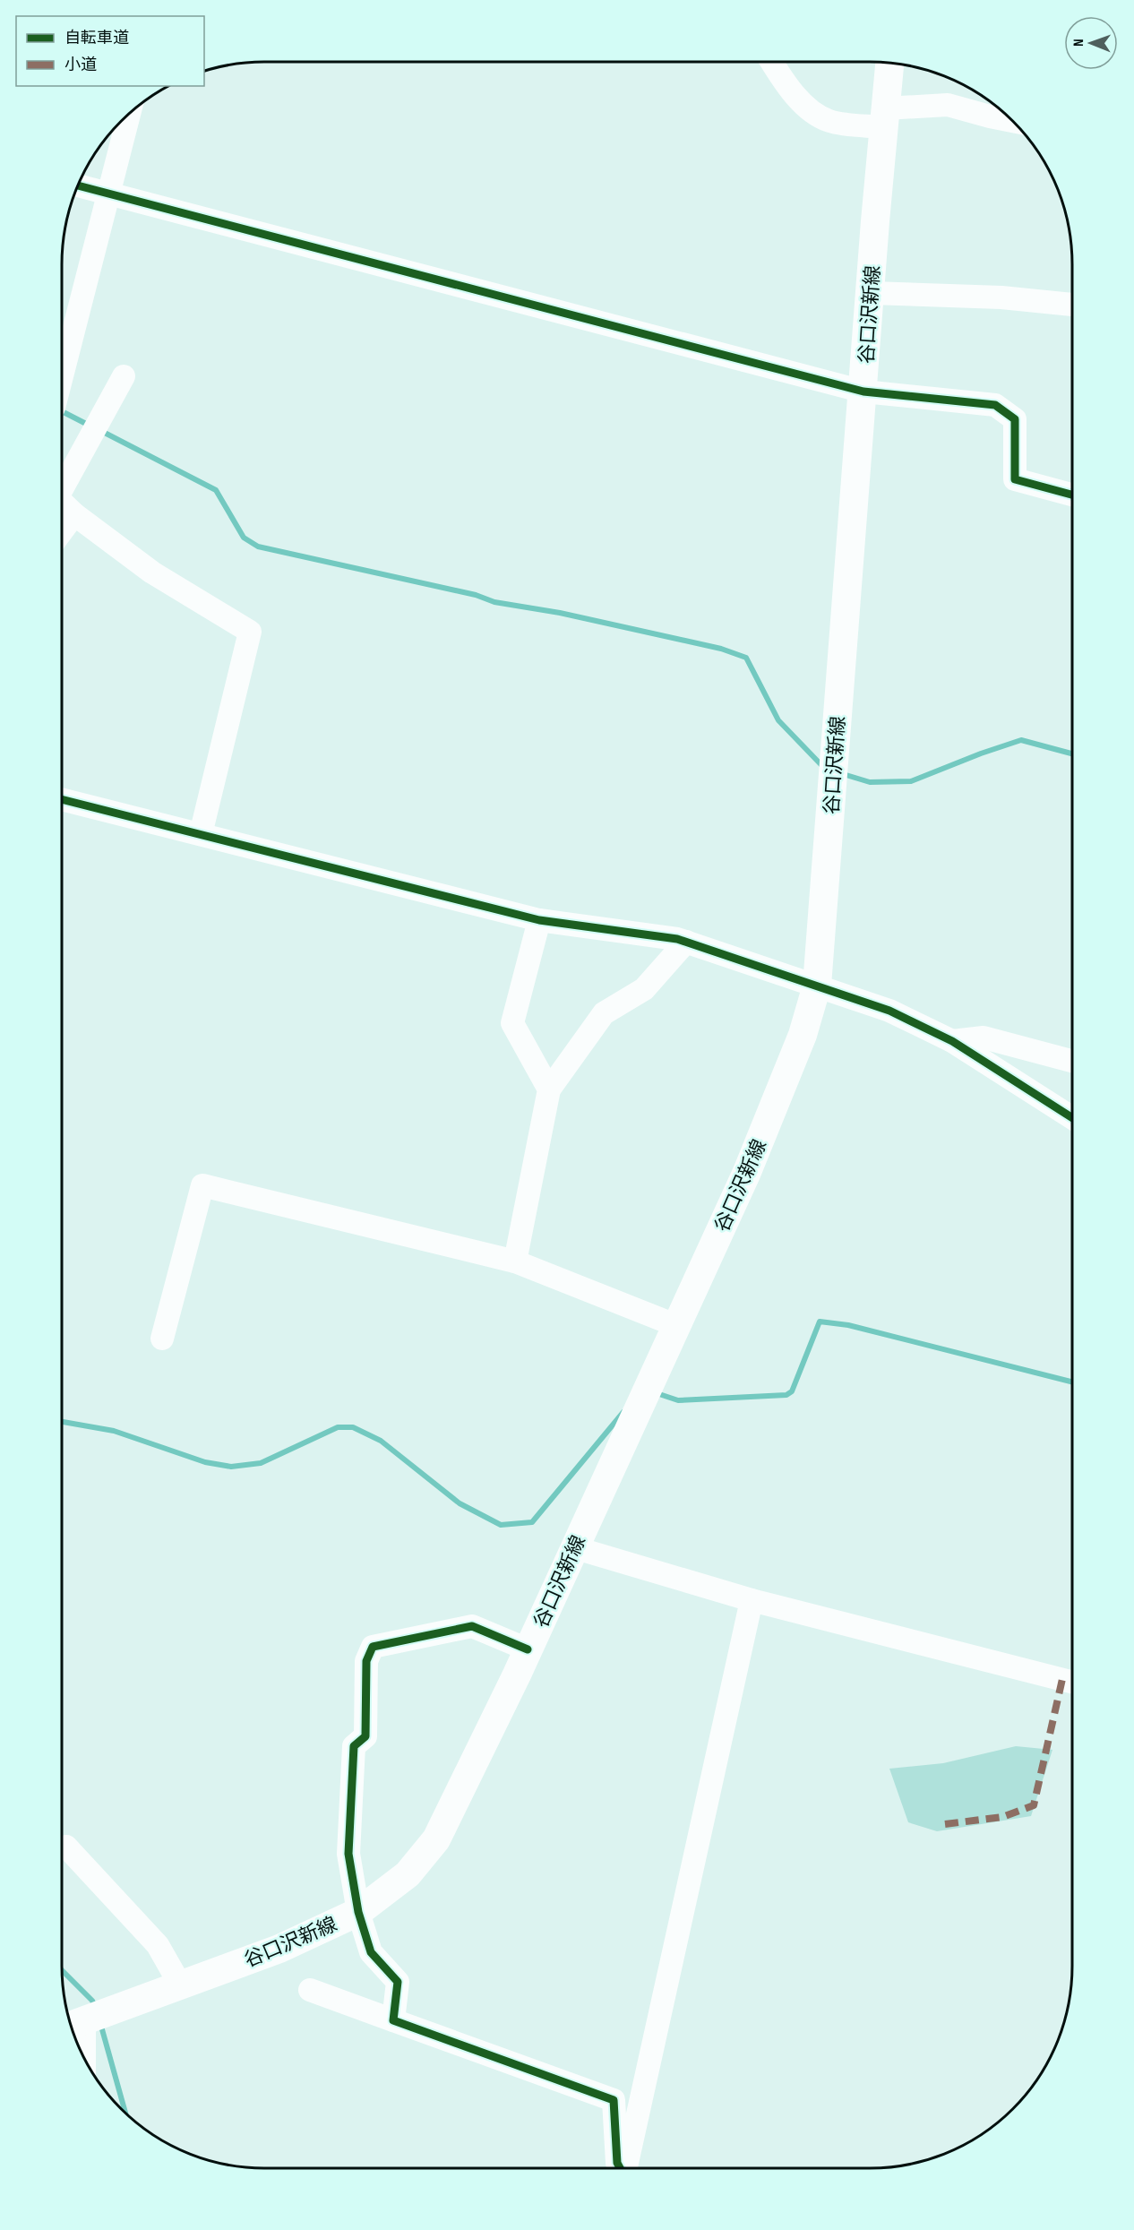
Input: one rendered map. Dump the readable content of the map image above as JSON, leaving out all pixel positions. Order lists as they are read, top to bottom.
{
  "streets": {
    "main road": ["谷口沢新線"]
  },
  "legend": ["自転車道", "小道"],
  "north": "left"
}
